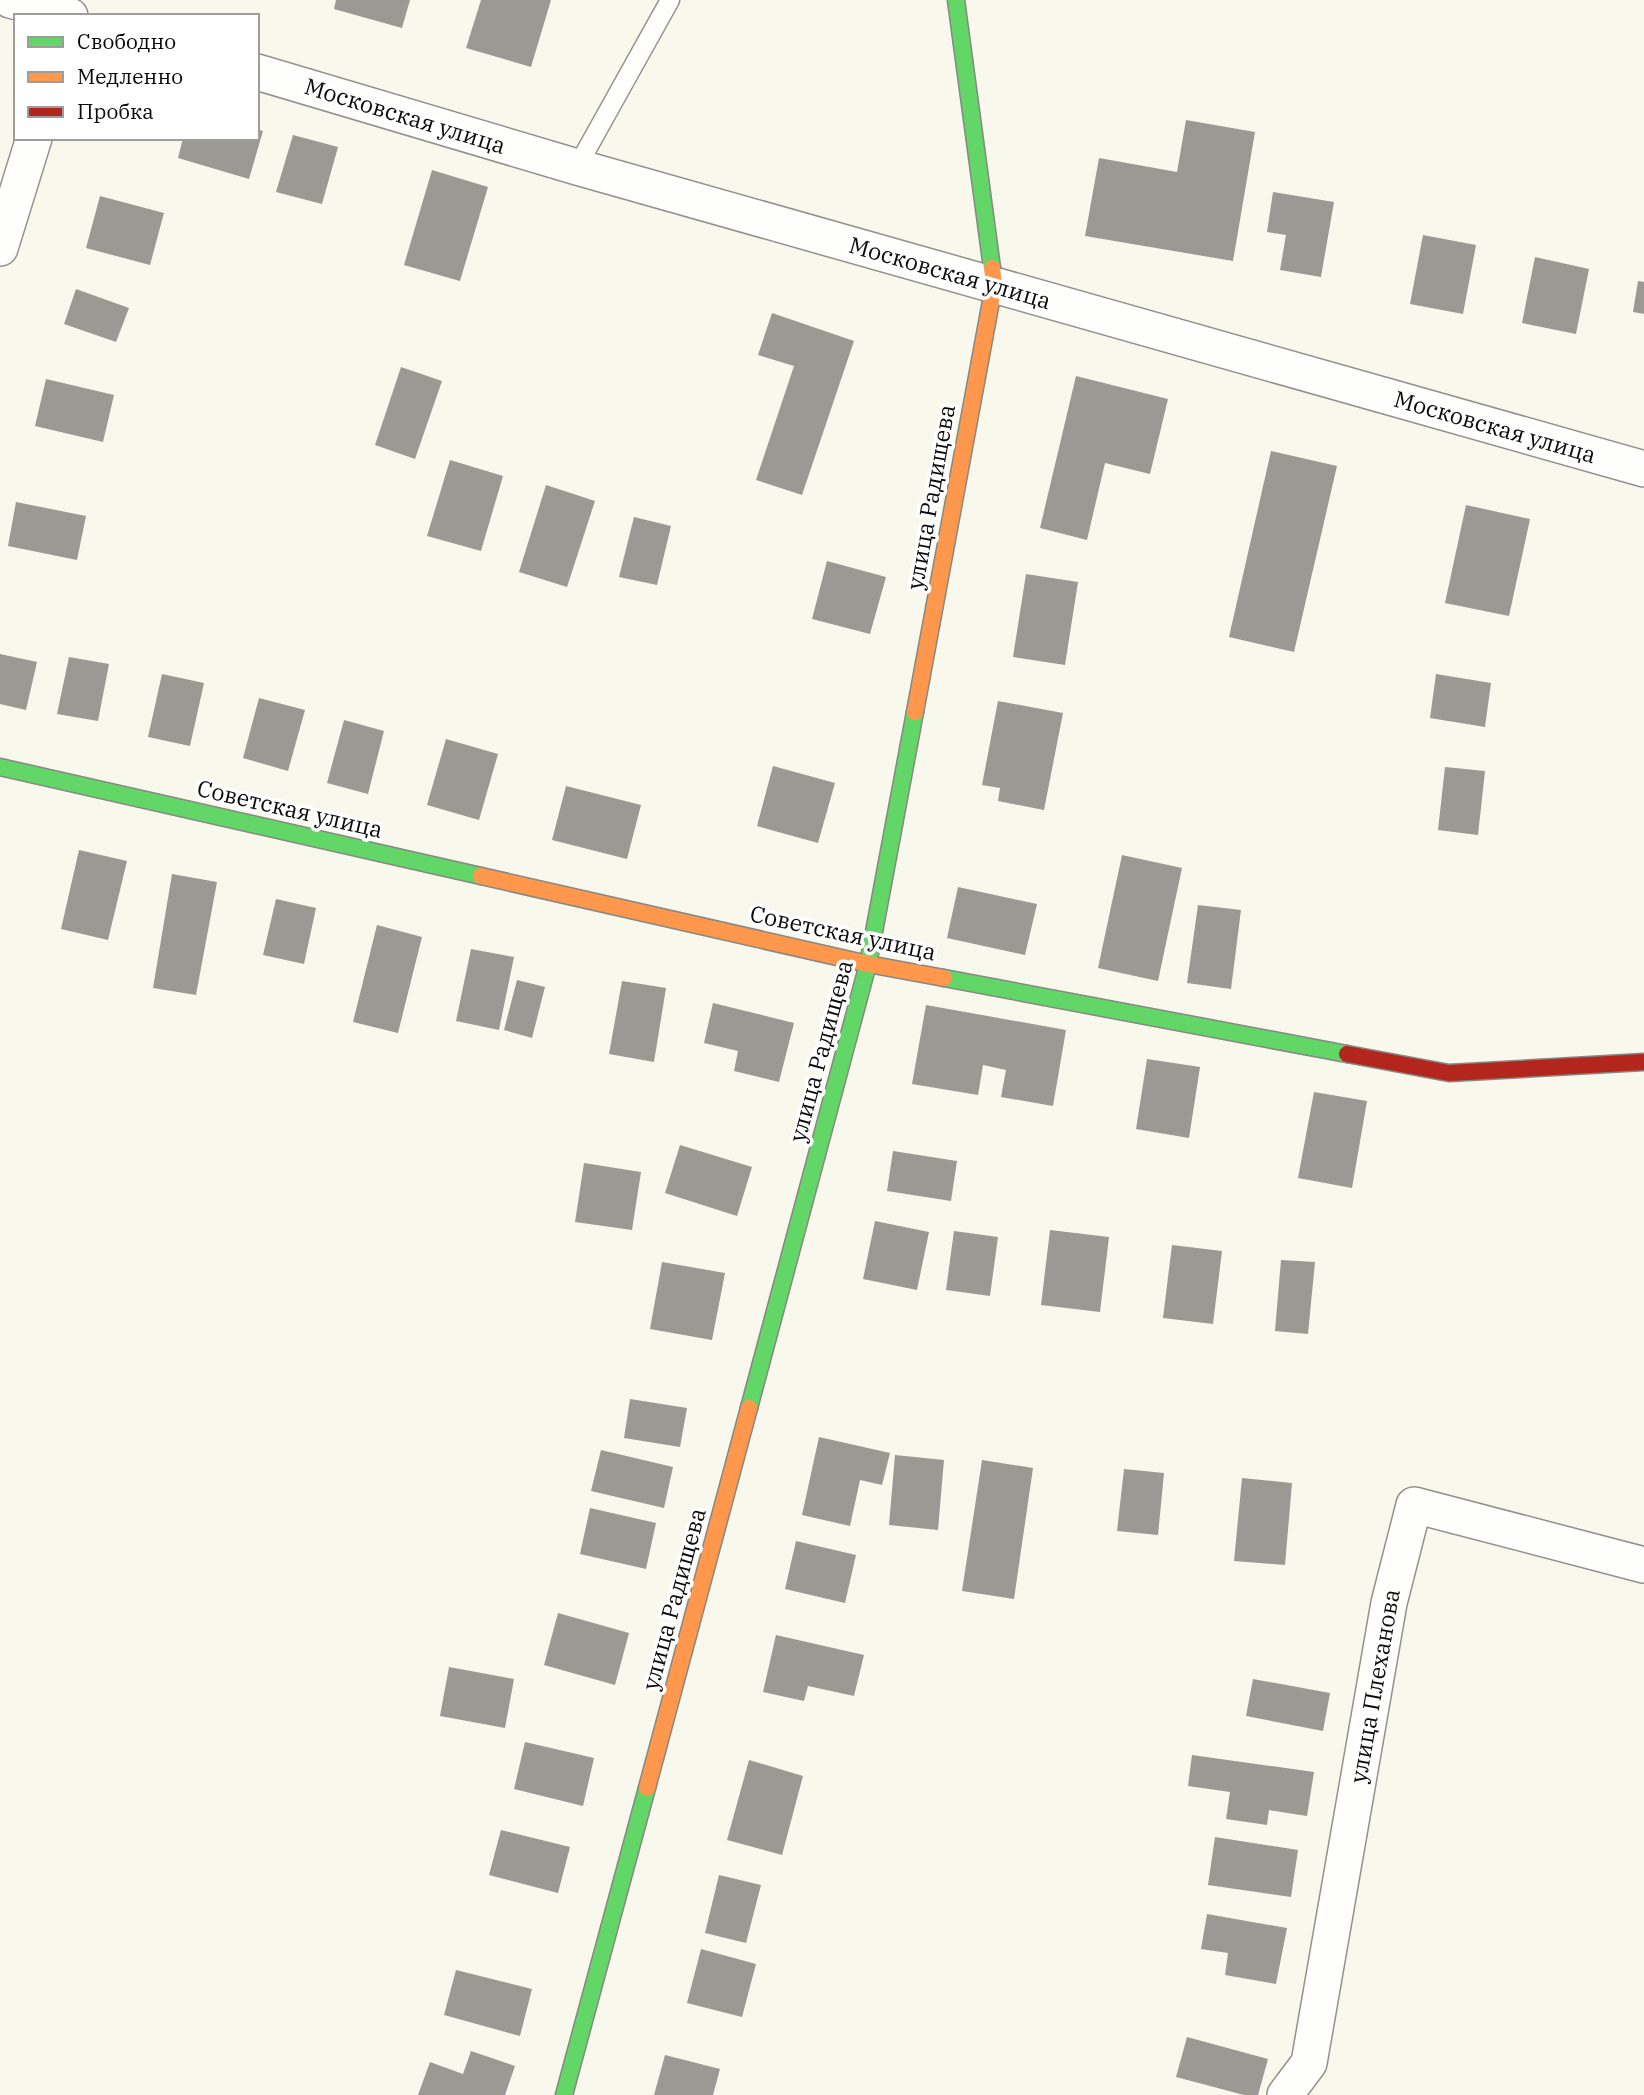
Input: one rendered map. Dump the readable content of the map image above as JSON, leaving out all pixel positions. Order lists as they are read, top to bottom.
{
  "streets": {
    "street": [
      "Московская улица",
      "улица Радищева",
      "Советская улица",
      "улица Плеханова"
    ]
  },
  "crossings": [
    ["Московская улица", "улица Радищева"],
    ["улица Радищева", "Советская улица"]
  ],
  "legend": ["Свободно", "Медленно", "Пробка"]
}
